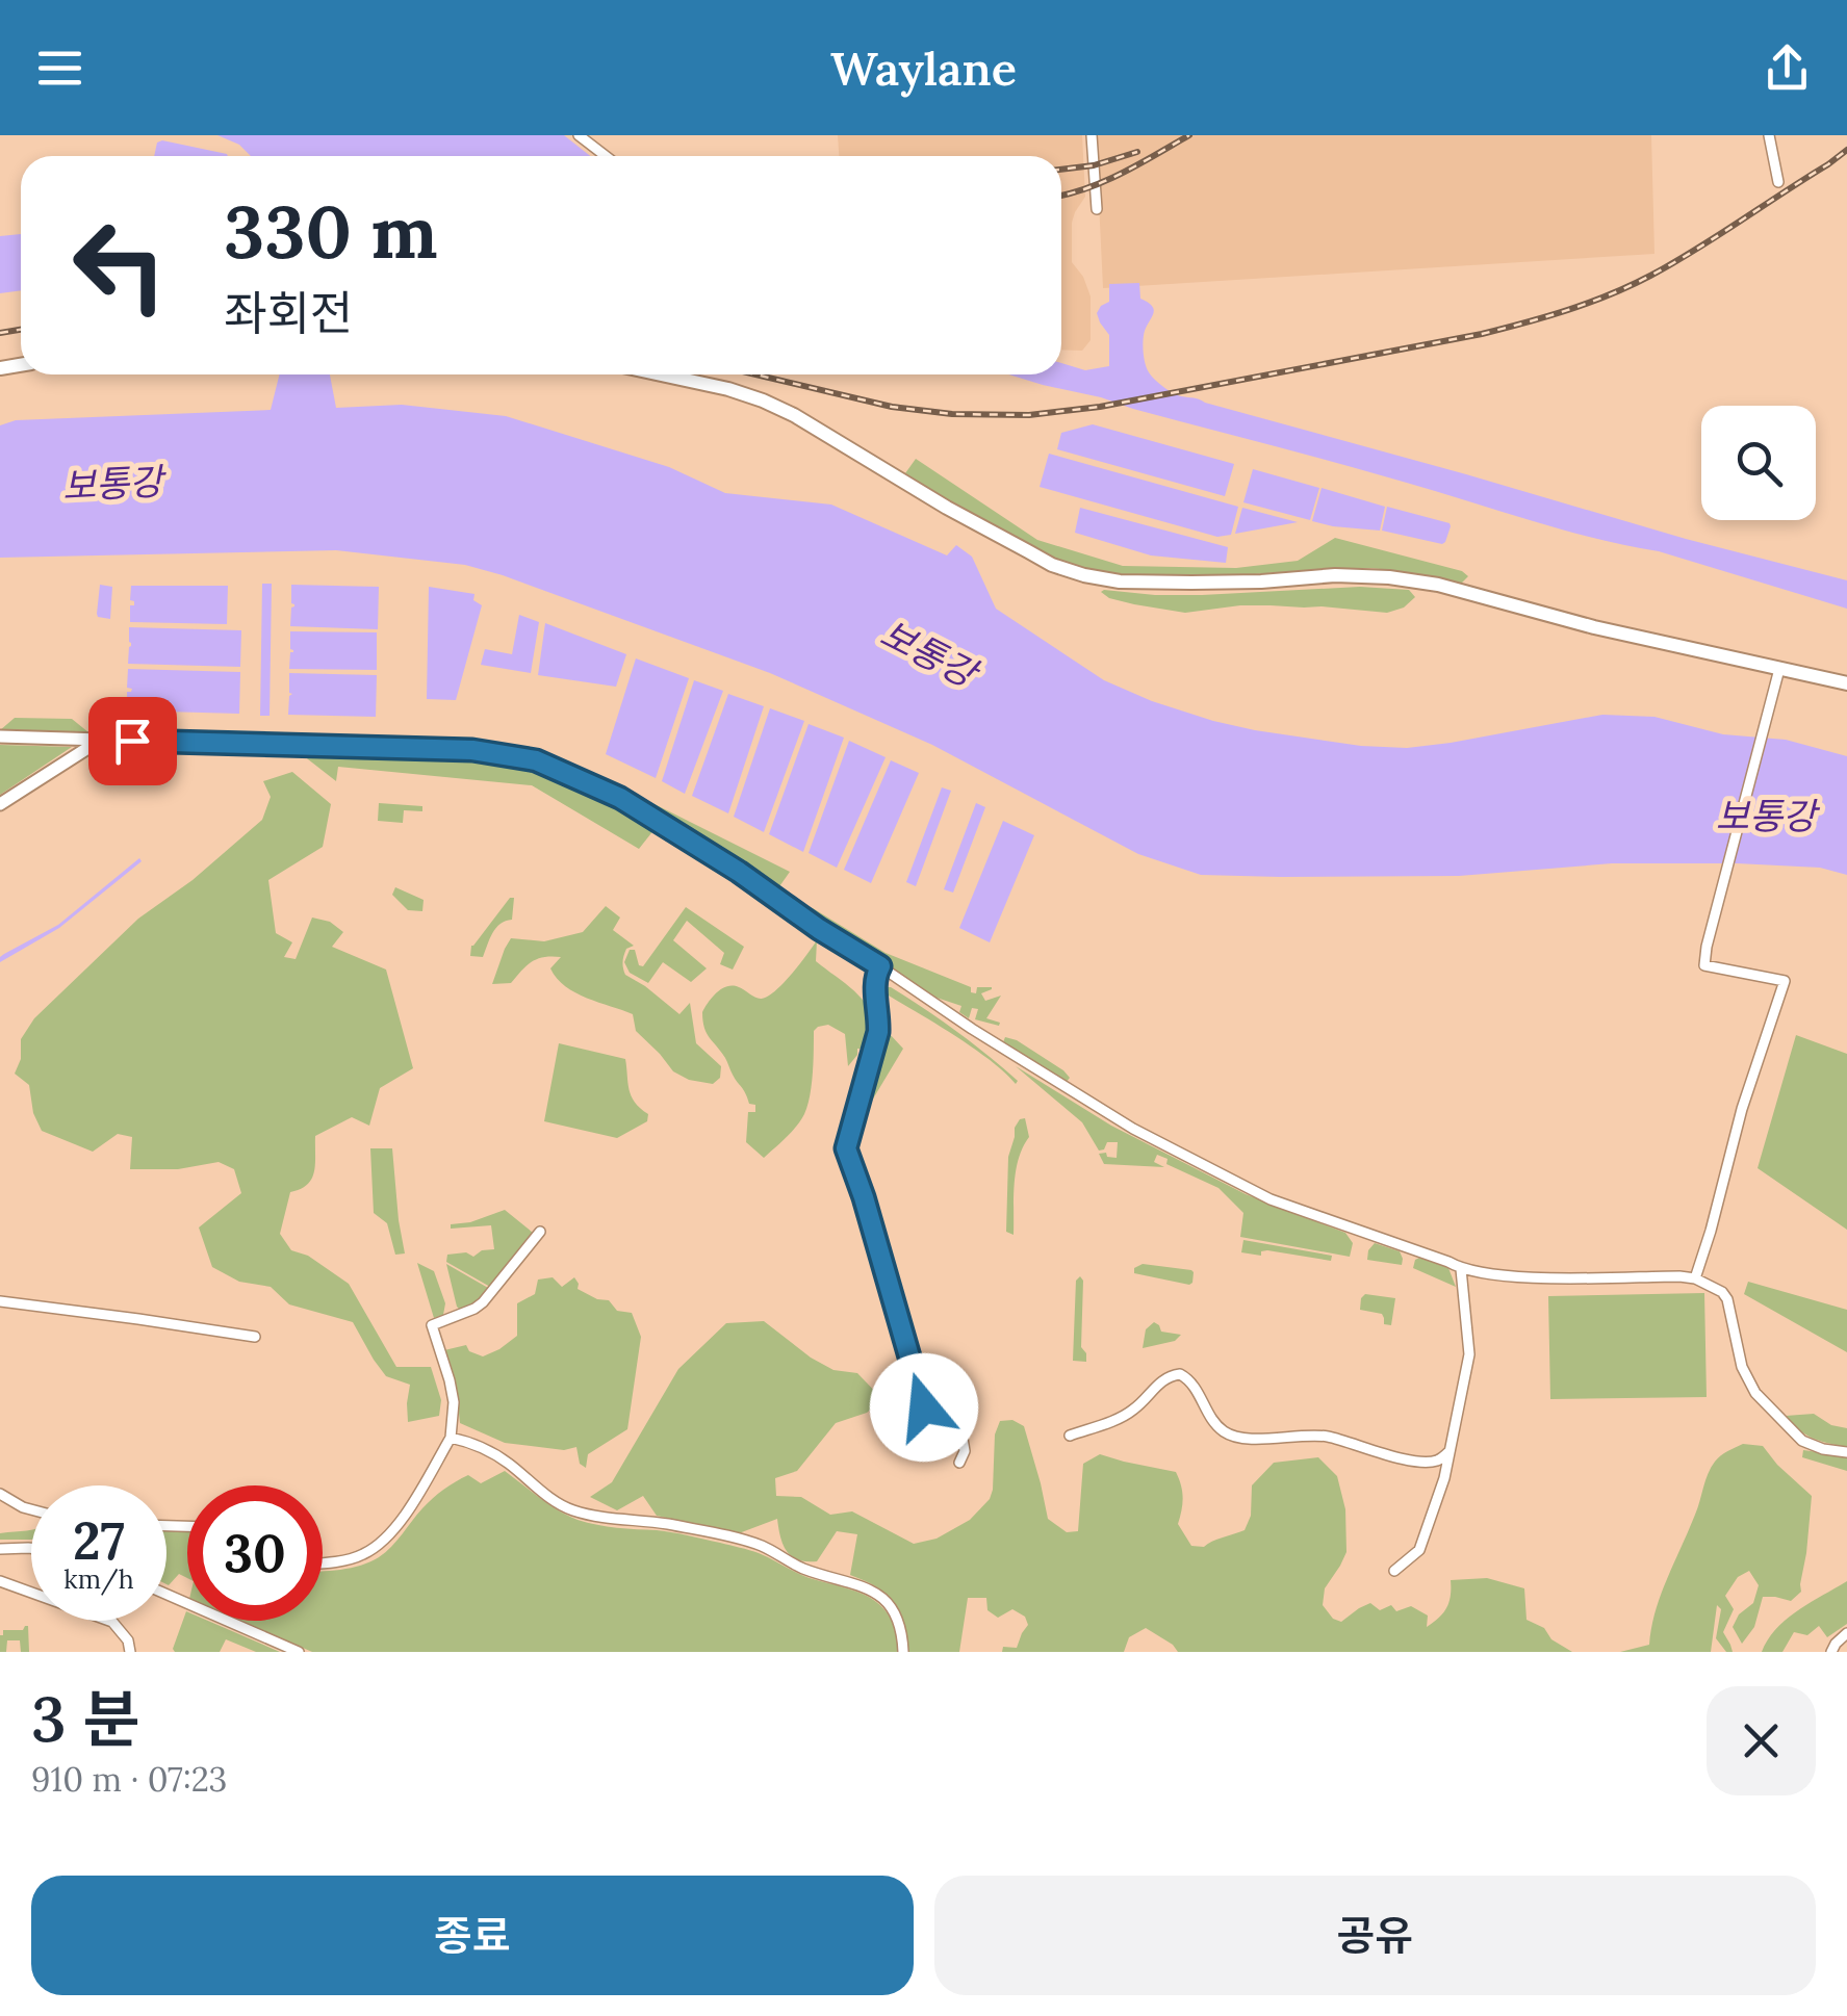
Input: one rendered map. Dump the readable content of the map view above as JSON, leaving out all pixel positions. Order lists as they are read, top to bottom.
{
  "water": ["보통강"],
  "page": {
    "header": "Waylane",
    "turn": ["330 m", "좌회전"],
    "speed": "27 km/h",
    "limit": "30",
    "heading": ["3 분", "910 m · 07:23"],
    "buttons": ["종료", "공유"]
  }
}
